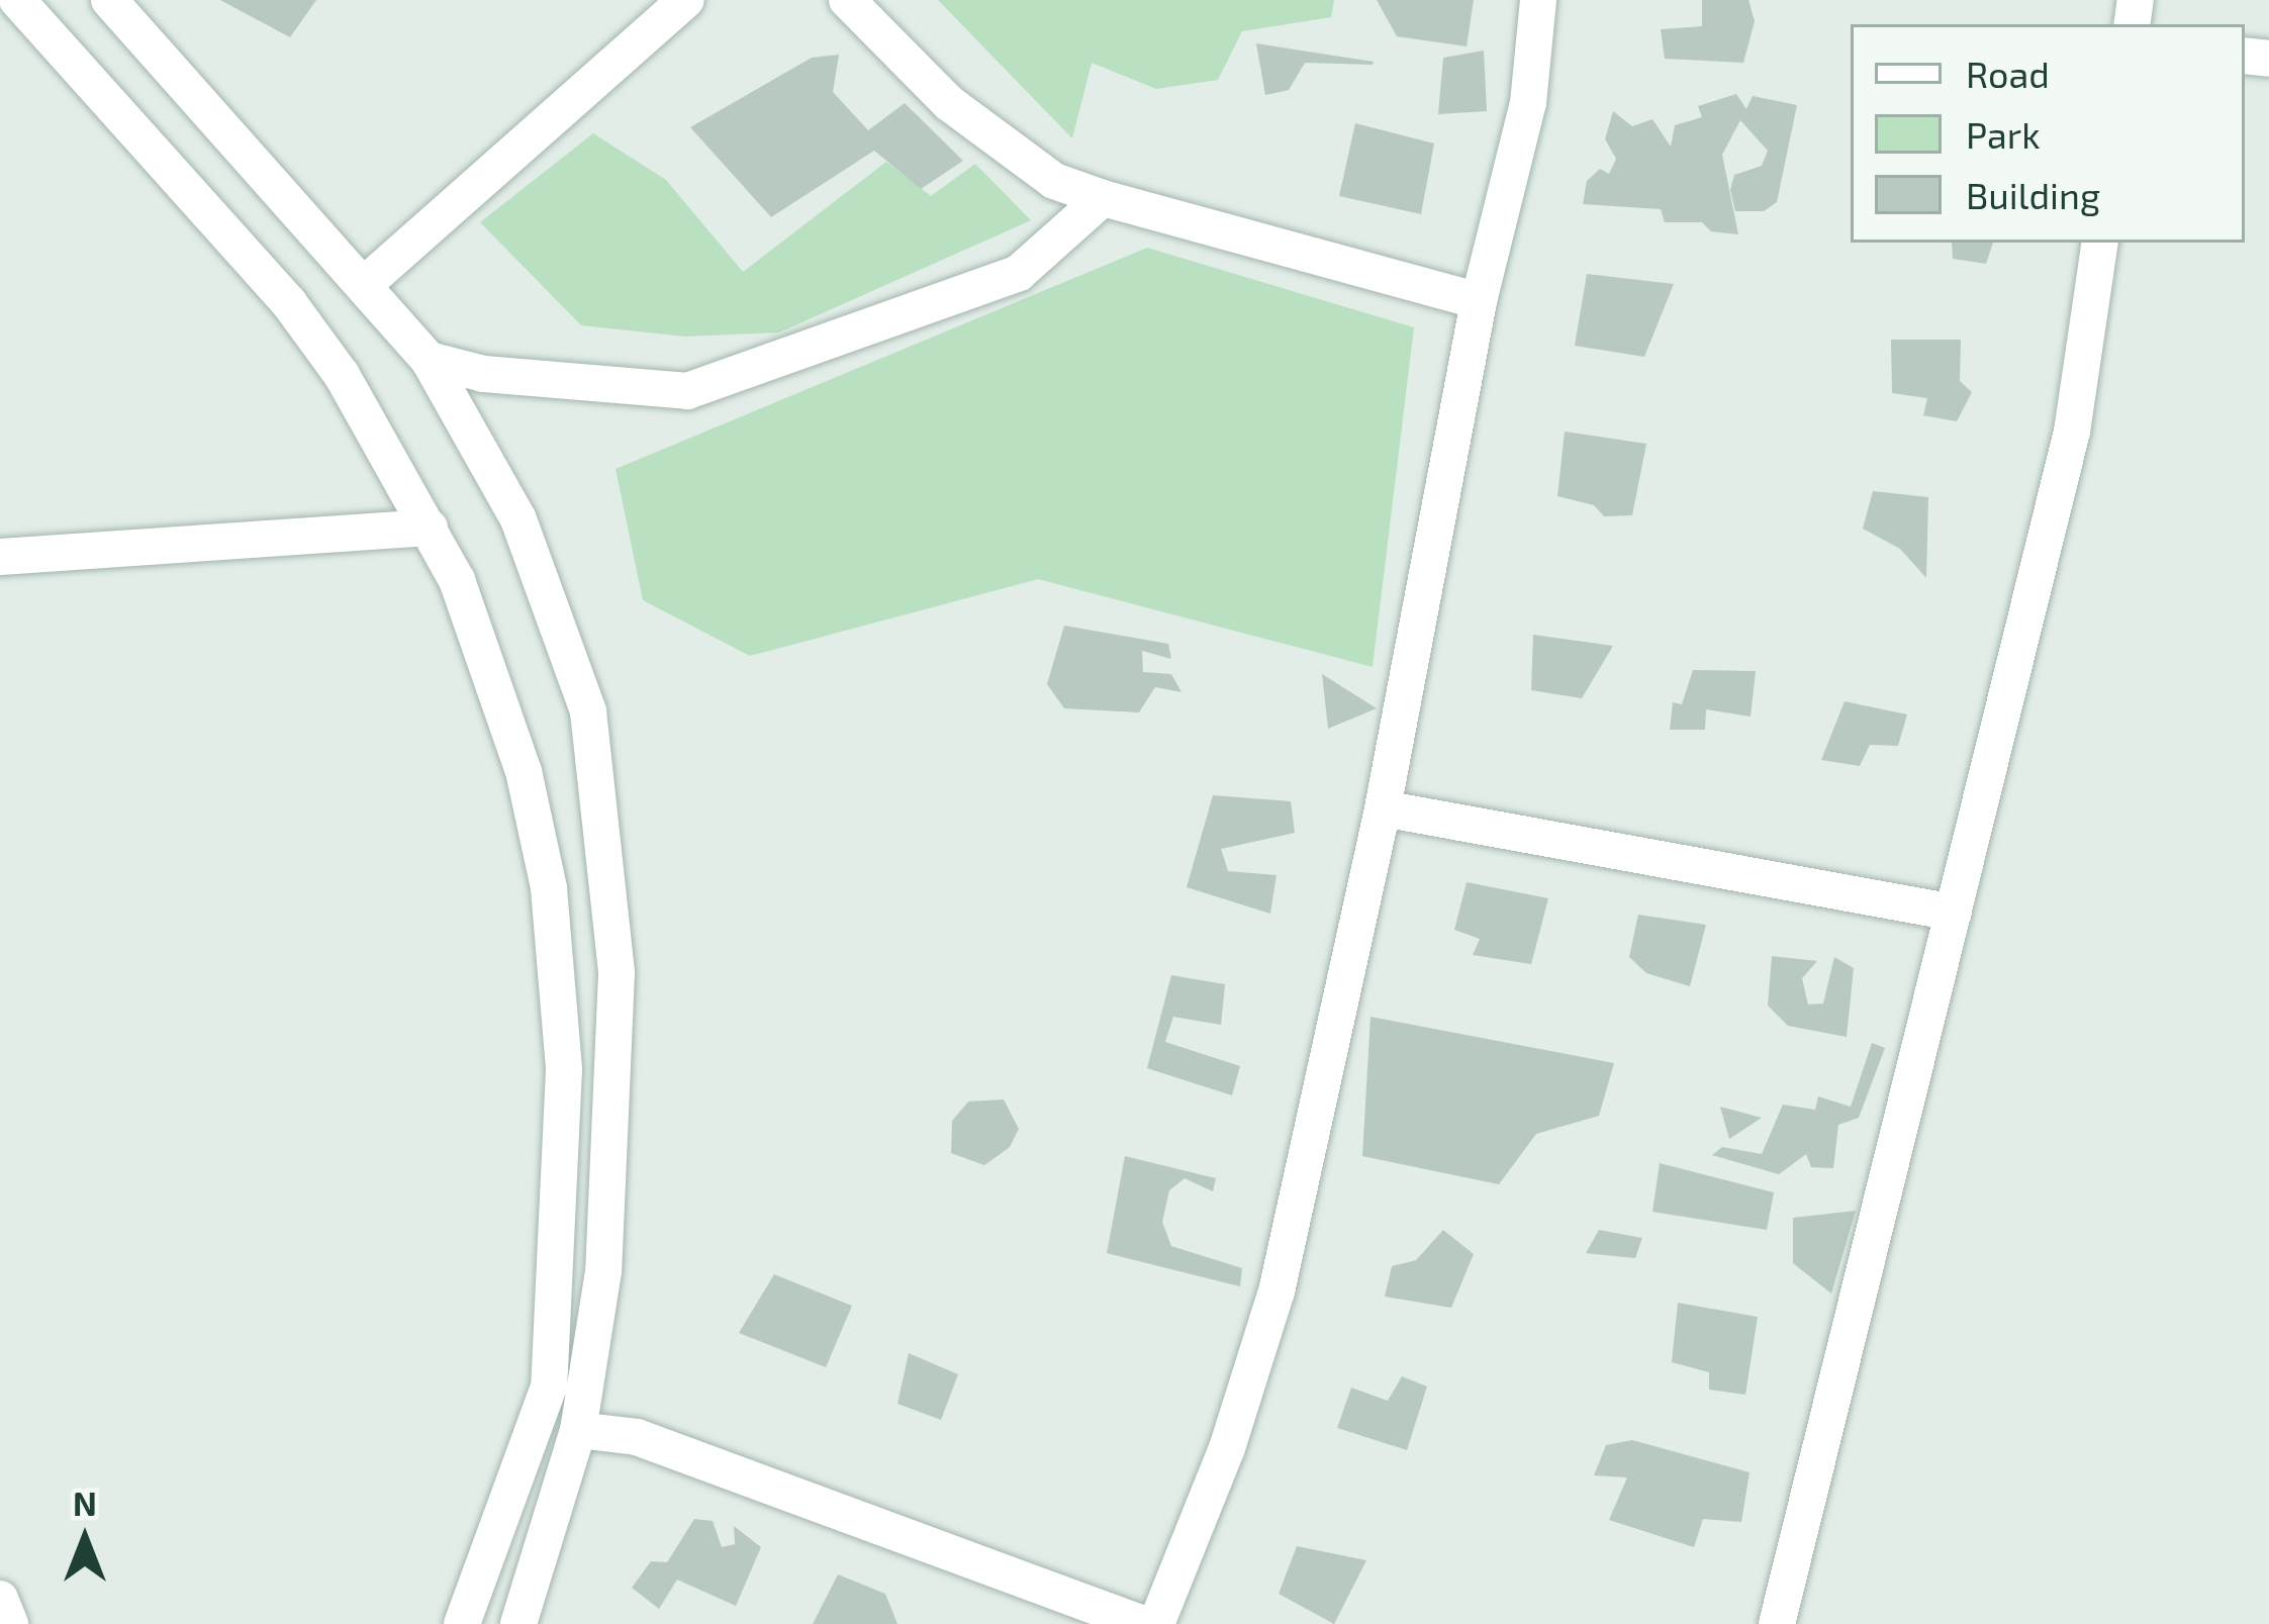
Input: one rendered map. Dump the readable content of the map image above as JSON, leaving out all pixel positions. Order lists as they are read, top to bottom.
{
  "legend": ["Road", "Park", "Building"],
  "north": "top"
}
